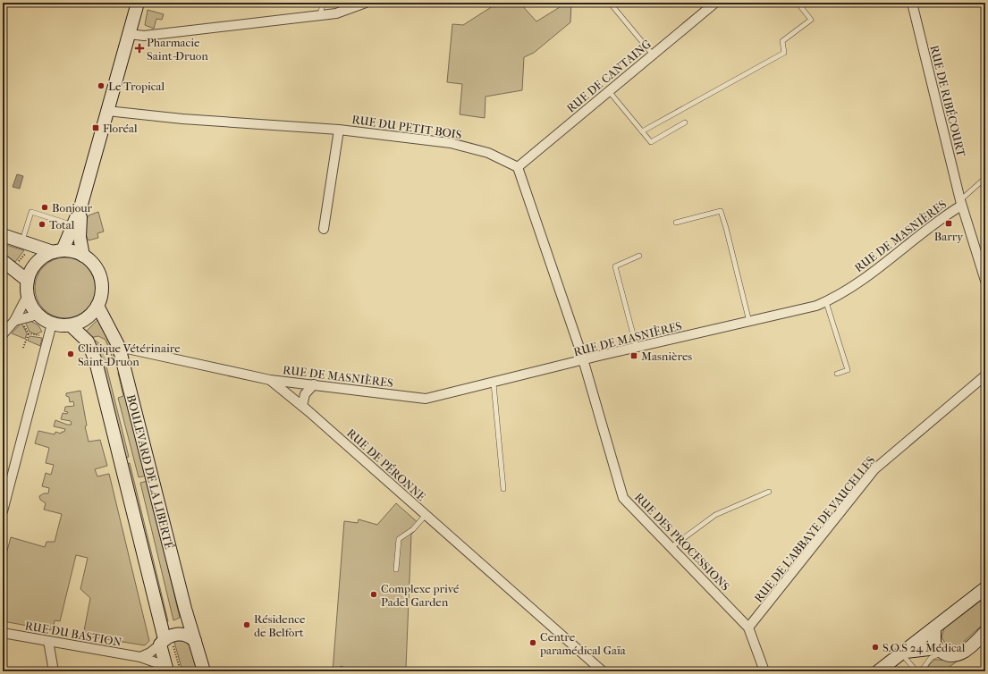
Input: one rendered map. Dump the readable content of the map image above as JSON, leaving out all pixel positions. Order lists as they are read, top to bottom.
{
  "streets": {
    "main road": ["BOULEVARD DE LA LIBERTÉ"],
    "street": [
      "RUE DE CANTAING",
      "RUE DE RIBÉCOURT",
      "RUE DU PETIT BOIS",
      "RUE DE MASNIÈRES",
      "RUE DE PÉRONNE",
      "RUE DE L'ABBAYE DE VAUCELLES",
      "RUE DES PROCESSIONS",
      "RUE DU BASTION"
    ]
  },
  "crossings": [
    ["RUE DE CANTAING", "RUE DU PETIT BOIS"],
    ["RUE DE RIBÉCOURT", "RUE DE MASNIÈRES"],
    ["RUE DE MASNIÈRES", "RUE DE PÉRONNE"],
    ["RUE DE MASNIÈRES", "RUE DES PROCESSIONS"],
    ["RUE DE PÉRONNE", "BOULEVARD DE LA LIBERTÉ"],
    ["RUE DE L'ABBAYE DE VAUCELLES", "RUE DES PROCESSIONS"]
  ],
  "places": {
    "health": ["Pharmacie Saint-Druon"],
    "other": [
      "Le Tropical",
      "Bonjour",
      "Total",
      "Clinique Vétérinaire Saint-Druon",
      "Complexe privé Padel Garden",
      "Résidence de Belfort",
      "Centre paramédical Gaïa",
      "S.O.S 24 Médical"
    ],
    "transit": ["Floréal", "Barry", "Masnières"]
  }
}
